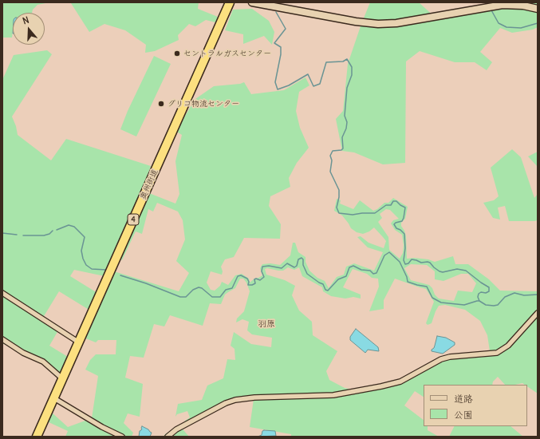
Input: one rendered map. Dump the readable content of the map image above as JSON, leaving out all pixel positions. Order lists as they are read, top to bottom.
{
  "streets": {
    "highway": ["奥州街道", "4"]
  },
  "districts": ["羽原"],
  "places": ["セントラルガスセンター", "グリコ物流センター"],
  "legend": ["道路", "公園"],
  "north": "top"
}
